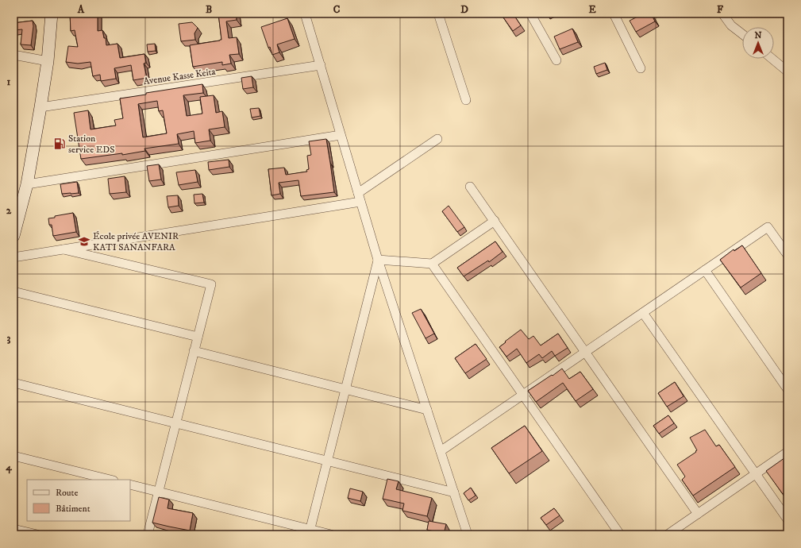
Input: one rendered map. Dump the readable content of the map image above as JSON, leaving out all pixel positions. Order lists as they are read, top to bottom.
{
  "streets": {
    "street": ["Avenue Kasse Keita"]
  },
  "places": {
    "fuel station": ["Station service EDS"],
    "school or university": ["École privée AVENIR KATI SANANFARA"]
  },
  "legend": ["Route", "Bâtiment"],
  "north": "top",
  "grid": {
    "columns": [
      "A",
      "B",
      "C",
      "D",
      "E",
      "F"
    ],
    "rows": [
      "1",
      "2",
      "3",
      "4"
    ]
  }
}
